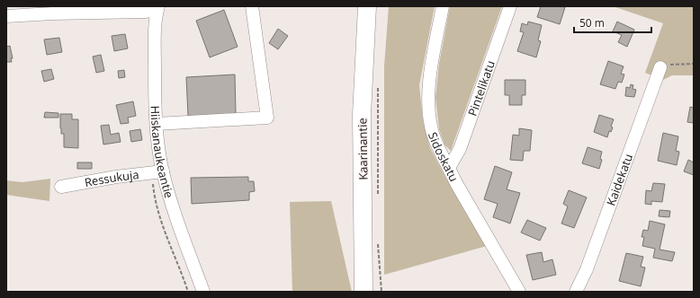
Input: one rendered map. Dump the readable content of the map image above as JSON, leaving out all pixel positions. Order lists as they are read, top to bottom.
{
  "streets": {
    "main road": ["Kaarinantie"],
    "street": [
      "Pintelikatu",
      "Hiiskanaukeantie",
      "Sidoskatu",
      "Ressukuja",
      "Kaidekatu"
    ]
  },
  "crossings": [
    ["Pintelikatu", "Sidoskatu"],
    ["Hiiskanaukeantie", "Ressukuja"]
  ],
  "scale_bar": "50 m"
}
